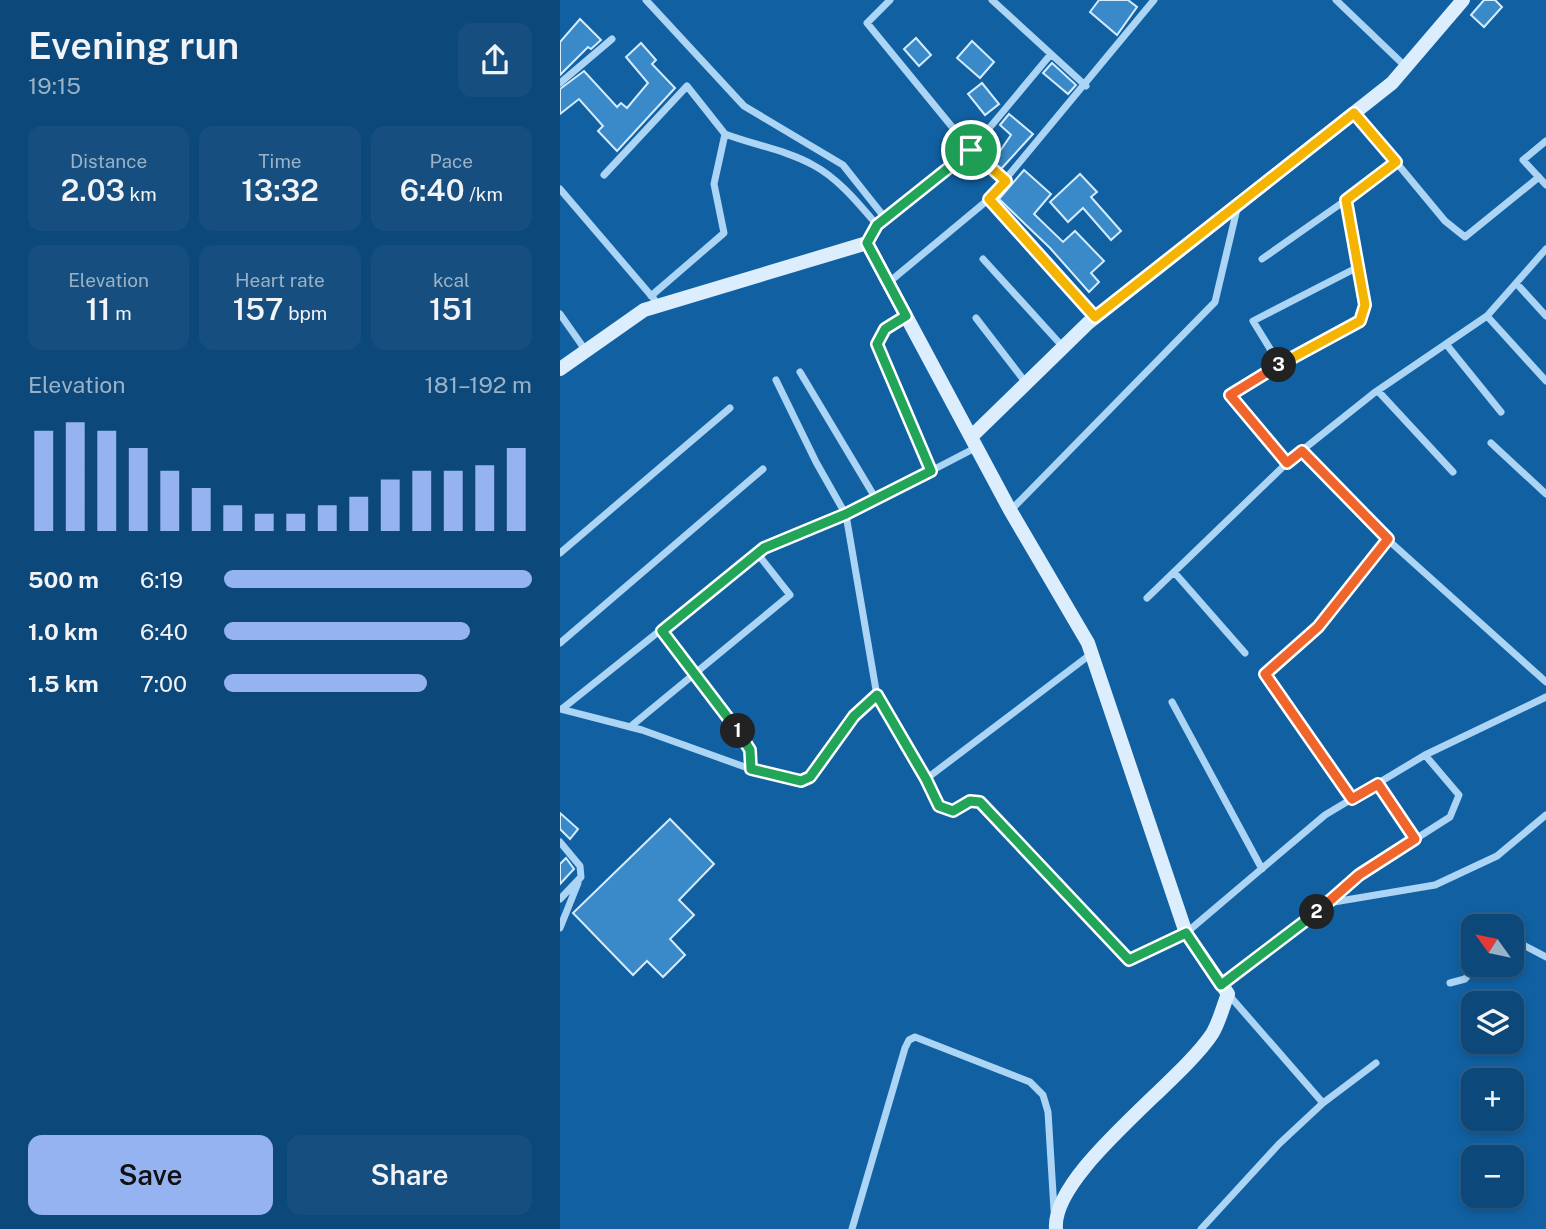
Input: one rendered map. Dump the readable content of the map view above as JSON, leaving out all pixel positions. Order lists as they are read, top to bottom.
{
  "north": "top left",
  "page": {
    "heading": ["Evening run", "19:15"],
    "stats": [
      ["Distance", "2.03 km"],
      ["Time", "13:32"],
      ["Pace", "6:40 /km"],
      ["Elevation", "11 m"],
      ["Heart rate", "157 bpm"],
      ["kcal", "151"]
    ],
    "pins": ["3", "1", "2"],
    "chart": ["Elevation", "181–192 m"],
    "list": [
      {
        "name": "500 m",
        "note": "6:19"
      },
      {
        "name": "1.0 km",
        "note": "6:40"
      },
      {
        "name": "1.5 km",
        "note": "7:00"
      }
    ],
    "map_buttons": ["+", "−"],
    "buttons": ["Save", "Share"]
  }
}
